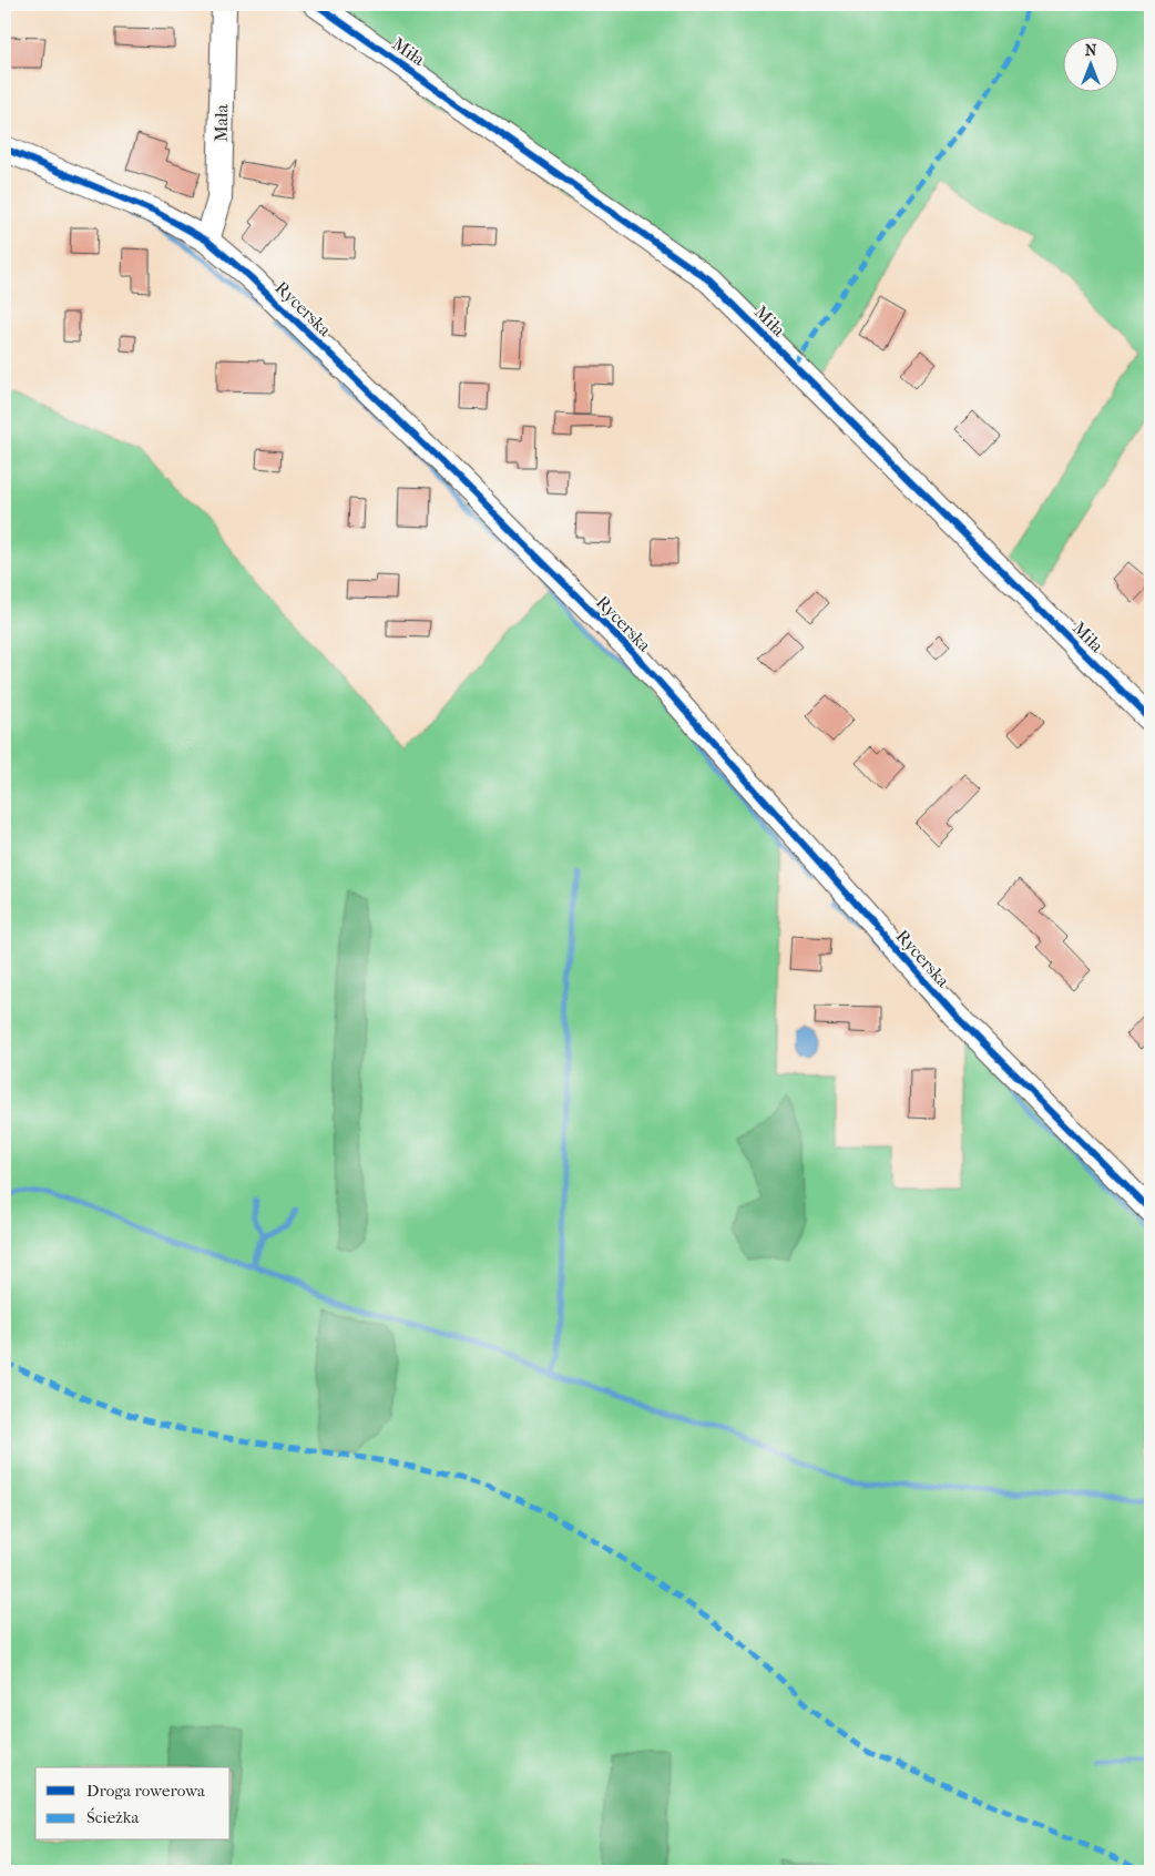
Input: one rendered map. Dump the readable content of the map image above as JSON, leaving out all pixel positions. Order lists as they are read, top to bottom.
{
  "streets": {
    "street": ["Miła", "Mała", "Rycerska"]
  },
  "crossings": [
    ["Mała", "Rycerska"]
  ],
  "legend": ["Droga rowerowa", "Ścieżka"],
  "north": "top"
}
